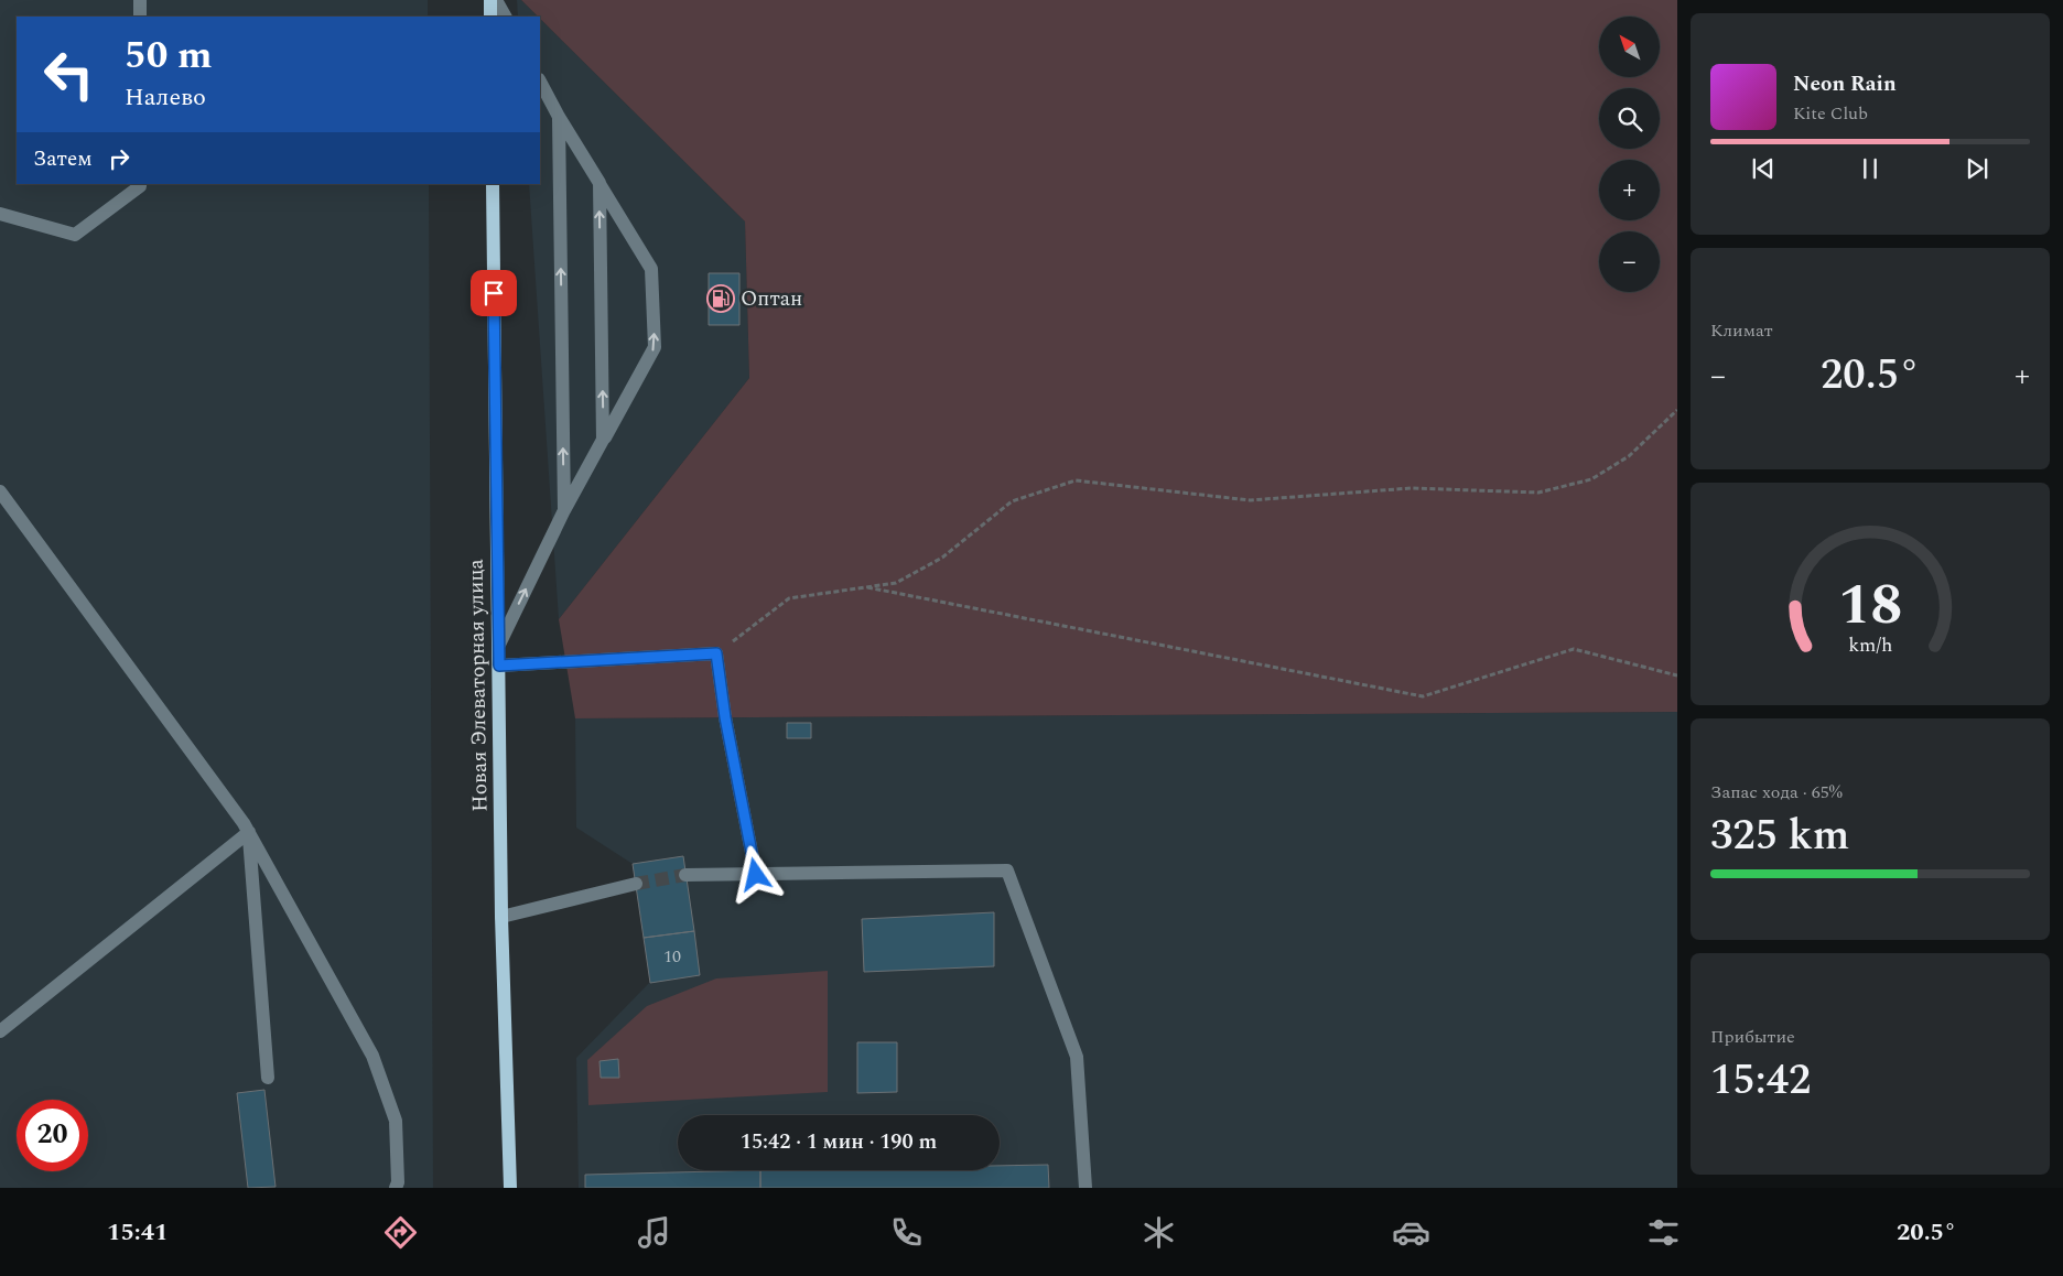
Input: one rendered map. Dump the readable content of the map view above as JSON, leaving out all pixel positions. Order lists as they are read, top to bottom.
{
  "streets": {
    "main road": ["Новая Элеваторная улица"]
  },
  "places": {
    "fuel station": ["Оптан"]
  },
  "house_numbers": ["10"],
  "north": "top left",
  "page": {
    "map_buttons": ["+", "−"],
    "turn": ["50 m", "Налево"],
    "song": ["Neon Rain", "Kite Club"],
    "then": "Затем",
    "tile": [
      "Климат",
      ["Запас хода · 65%", "325 km"],
      ["Прибытие", "15:42"]
    ],
    "heat": ["−", "20.5°", "+"],
    "limit": "20",
    "trip": "15:42 · 1 мин · 190 m",
    "tabs": ["15:41", "20.5°"],
    "gauge": ["18", "km/h"]
  }
}
